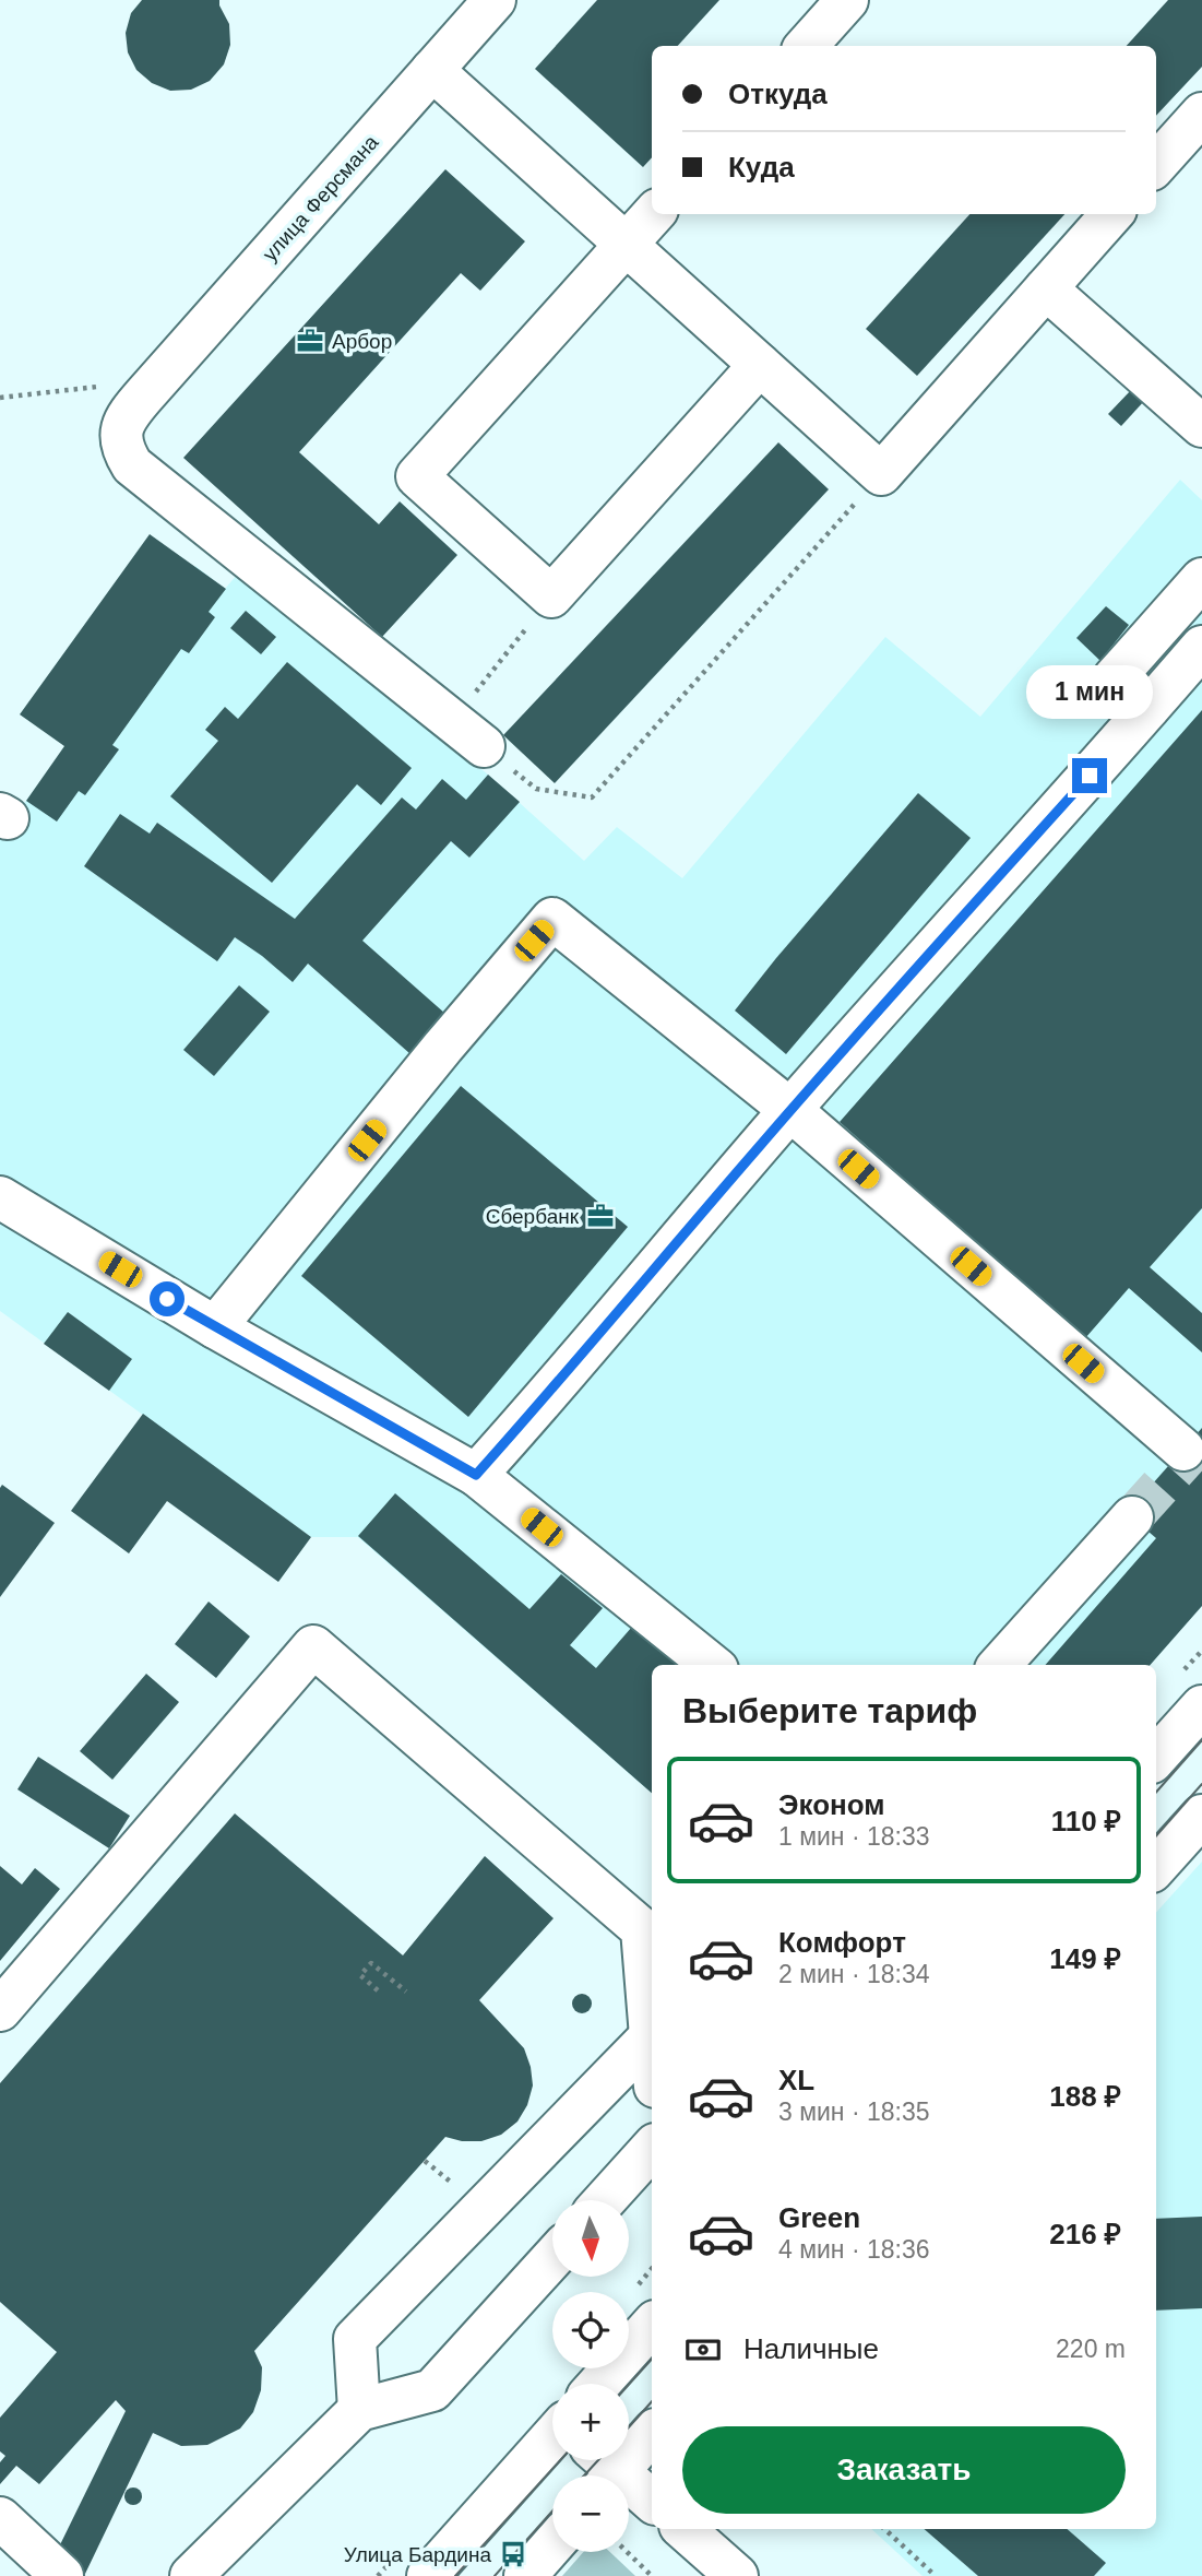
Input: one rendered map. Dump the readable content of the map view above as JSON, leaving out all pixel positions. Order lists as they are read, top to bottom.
{
  "streets": {
    "street": ["улица Ферсмана"]
  },
  "places": {
    "office": ["Арбор", "Сбербанк"],
    "bus stop": ["Улица Бардина"]
  },
  "north": "bottom",
  "page": {
    "banner": ["Откуда", "Куда"],
    "bubble": "1 мин",
    "heading": "Выберите тариф",
    "list": [
      {
        "name": "Эконом",
        "note": "1 мин · 18:33",
        "value": "110 ₽"
      },
      {
        "name": "Комфорт",
        "note": "2 мин · 18:34",
        "value": "149 ₽"
      },
      {
        "name": "XL",
        "note": "3 мин · 18:35",
        "value": "188 ₽"
      },
      {
        "name": "Green",
        "note": "4 мин · 18:36",
        "value": "216 ₽"
      }
    ],
    "map_buttons": ["+", "−"],
    "pay": ["Наличные", "220 m"],
    "buttons": "Заказать"
  }
}
